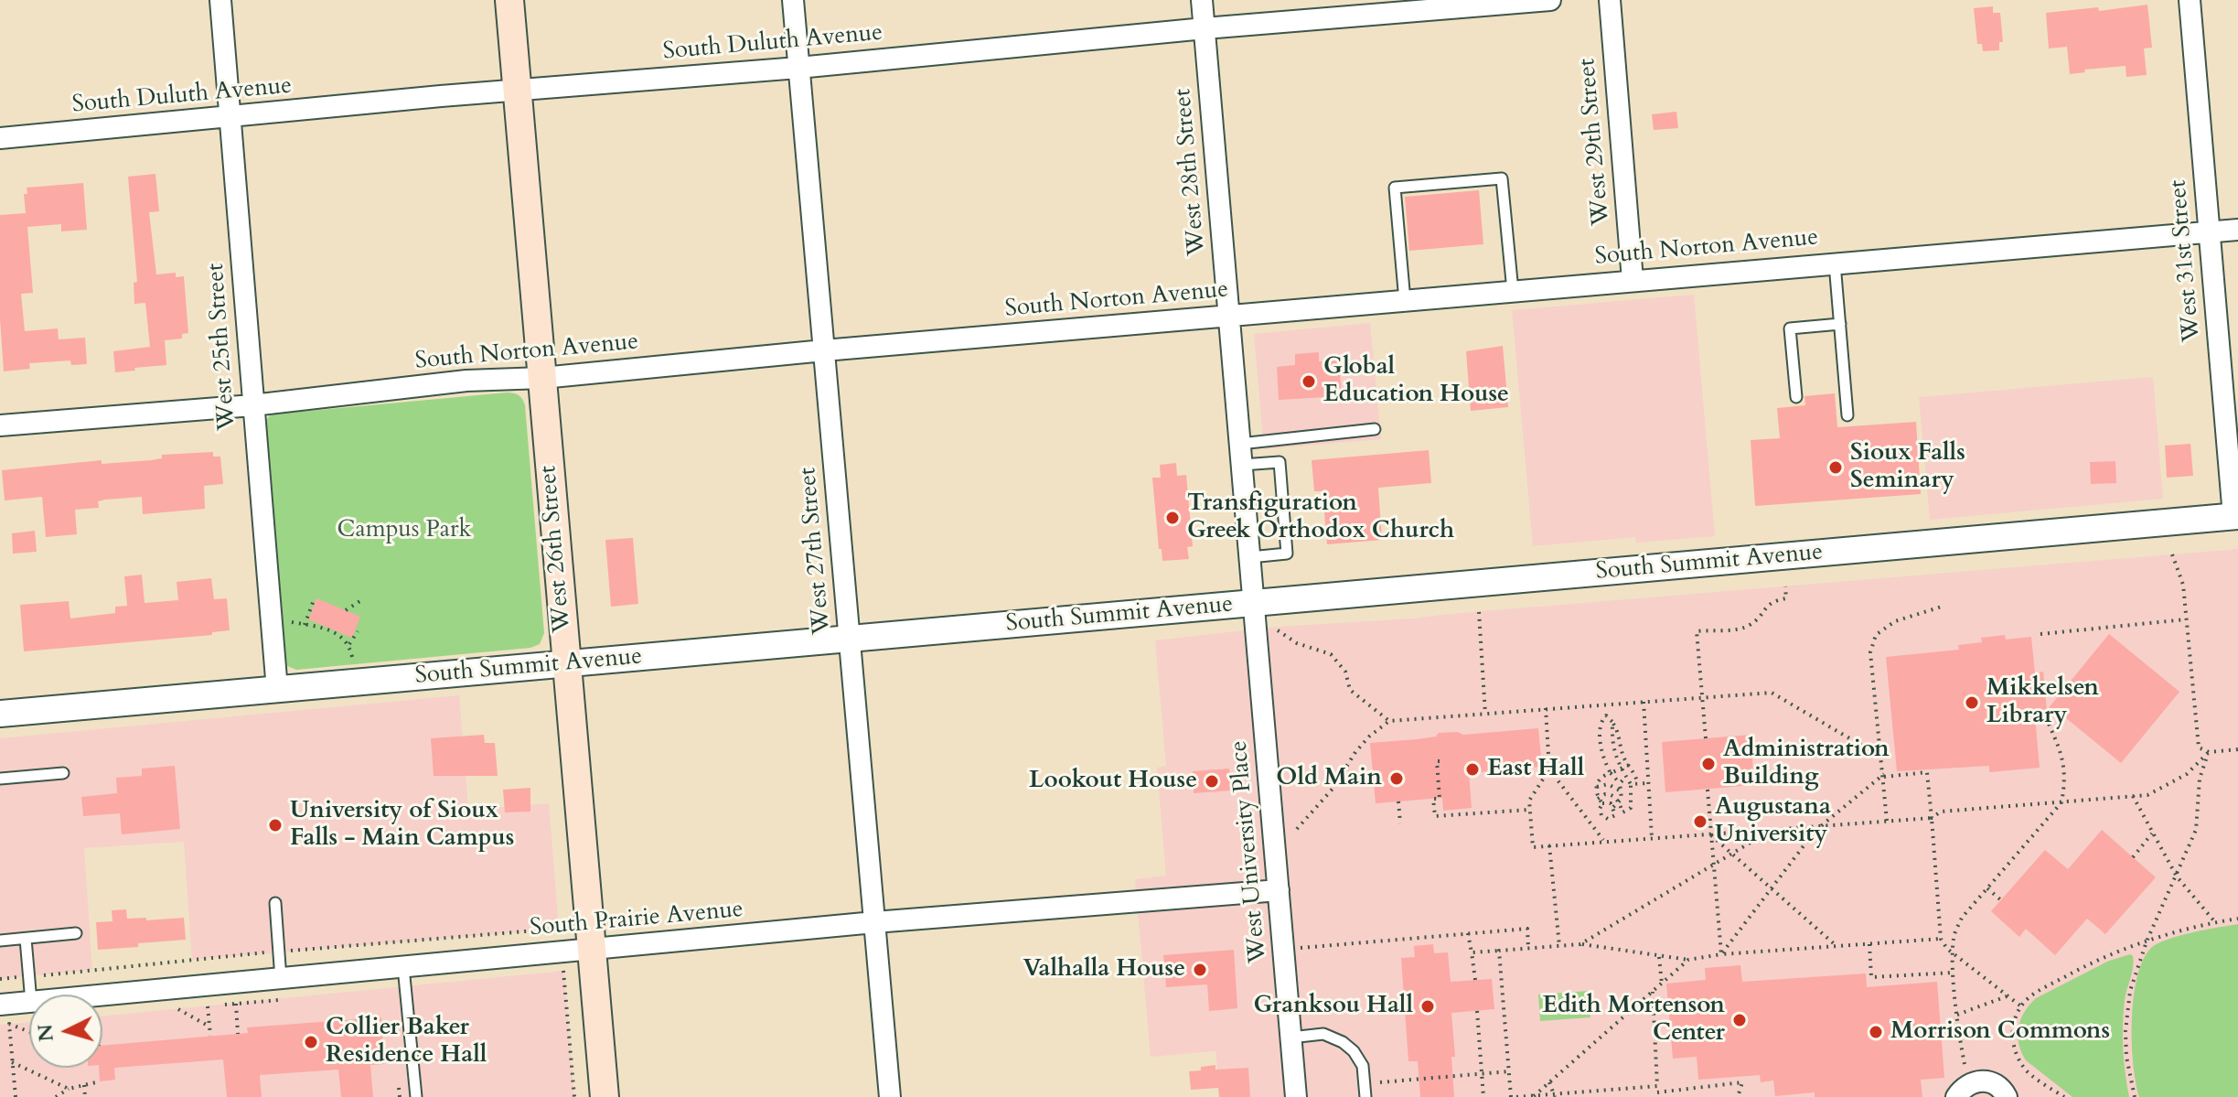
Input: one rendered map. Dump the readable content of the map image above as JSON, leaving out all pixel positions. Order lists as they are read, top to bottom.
{
  "streets": {
    "main road": ["West 26th Street"],
    "street": [
      "South Duluth Avenue",
      "West 29th Street",
      "West 28th Street",
      "South Norton Avenue",
      "West 31st Street",
      "West 25th Street",
      "West 27th Street",
      "South Summit Avenue",
      "West University Place",
      "South Prairie Avenue"
    ]
  },
  "crossings": [
    ["South Duluth Avenue", "West 28th Street"],
    ["South Duluth Avenue", "West 25th Street"],
    ["South Duluth Avenue", "West 26th Street"],
    ["South Duluth Avenue", "West 27th Street"],
    ["West 29th Street", "South Norton Avenue"],
    ["West 28th Street", "South Norton Avenue"],
    ["West 28th Street", "South Summit Avenue"],
    ["West 28th Street", "West University Place"],
    ["South Norton Avenue", "West 31st Street"],
    ["South Norton Avenue", "West 25th Street"],
    ["South Norton Avenue", "West 26th Street"],
    ["South Norton Avenue", "West 27th Street"],
    ["West 31st Street", "South Summit Avenue"],
    ["West 25th Street", "South Summit Avenue"],
    ["West 26th Street", "South Summit Avenue"],
    ["West 26th Street", "South Prairie Avenue"],
    ["West 27th Street", "South Summit Avenue"],
    ["West 27th Street", "South Prairie Avenue"],
    ["South Summit Avenue", "West University Place"],
    ["West University Place", "South Prairie Avenue"]
  ],
  "parks": ["Campus Park"],
  "places": [
    "Global Education House",
    "Sioux Falls Seminary",
    "Transfiguration Greek Orthodox Church",
    "Mikkelsen Library",
    "Administration Building",
    "East Hall",
    "Old Main",
    "Lookout House",
    "Augustana University",
    "University of Sioux Falls - Main Campus",
    "Valhalla House",
    "Granksou Hall",
    "Edith Mortenson Center",
    "Morrison Commons",
    "Collier Baker Residence Hall"
  ],
  "north": "left"
}
